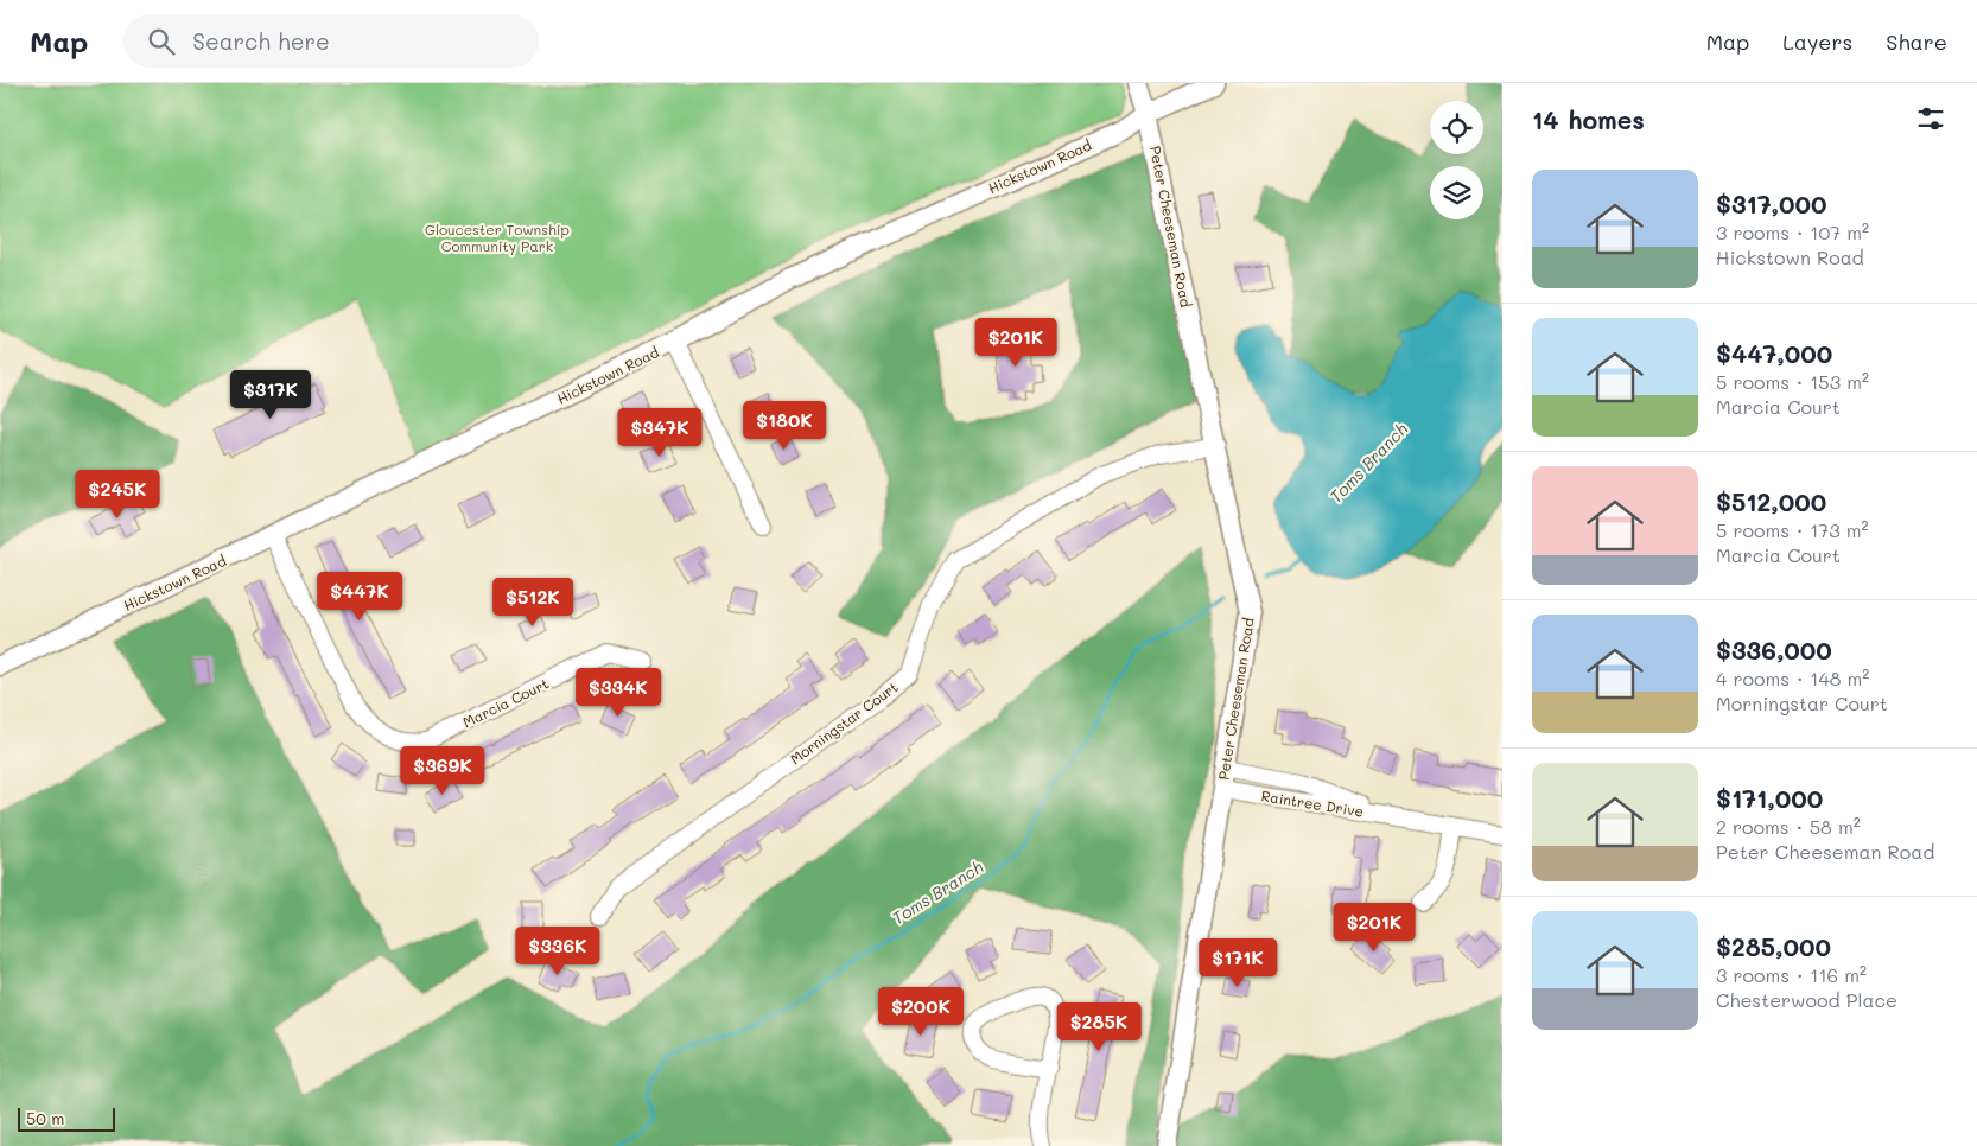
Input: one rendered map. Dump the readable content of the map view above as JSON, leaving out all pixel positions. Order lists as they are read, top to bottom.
{
  "streets": {
    "street": [
      "Hickstown Road",
      "Peter Cheeseman Road",
      "Marcia Court",
      "Morningstar Court",
      "Raintree Drive"
    ]
  },
  "crossings": [
    ["Hickstown Road", "Peter Cheeseman Road"],
    ["Hickstown Road", "Marcia Court"],
    ["Peter Cheeseman Road", "Morningstar Court"],
    ["Peter Cheeseman Road", "Raintree Drive"]
  ],
  "water": ["Toms Branch"],
  "parks": ["Gloucester Township Community Park"],
  "scale_bar": "50 m",
  "page": {
    "header": "Map",
    "search": "Search here",
    "nav": ["Map", "Layers", "Share"],
    "heading": "14 homes",
    "list": [
      {
        "name": "$317,000",
        "note": "3 rooms · 107 m² · Hickstown Road"
      },
      {
        "name": "$447,000",
        "note": "5 rooms · 153 m² · Marcia Court"
      },
      {
        "name": "$512,000",
        "note": "5 rooms · 173 m² · Marcia Court"
      },
      {
        "name": "$336,000",
        "note": "4 rooms · 148 m² · Morningstar Court"
      },
      {
        "name": "$171,000",
        "note": "2 rooms · 58 m² · Peter Cheeseman Road"
      },
      {
        "name": "$285,000",
        "note": "3 rooms · 116 m² · Chesterwood Place"
      }
    ],
    "price": [
      "$201K",
      "$317K",
      "$180K",
      "$347K",
      "$245K",
      "$447K",
      "$512K",
      "$334K",
      "$369K",
      "$201K",
      "$336K",
      "$171K",
      "$200K",
      "$285K"
    ],
    "scale": "50 m"
  }
}
